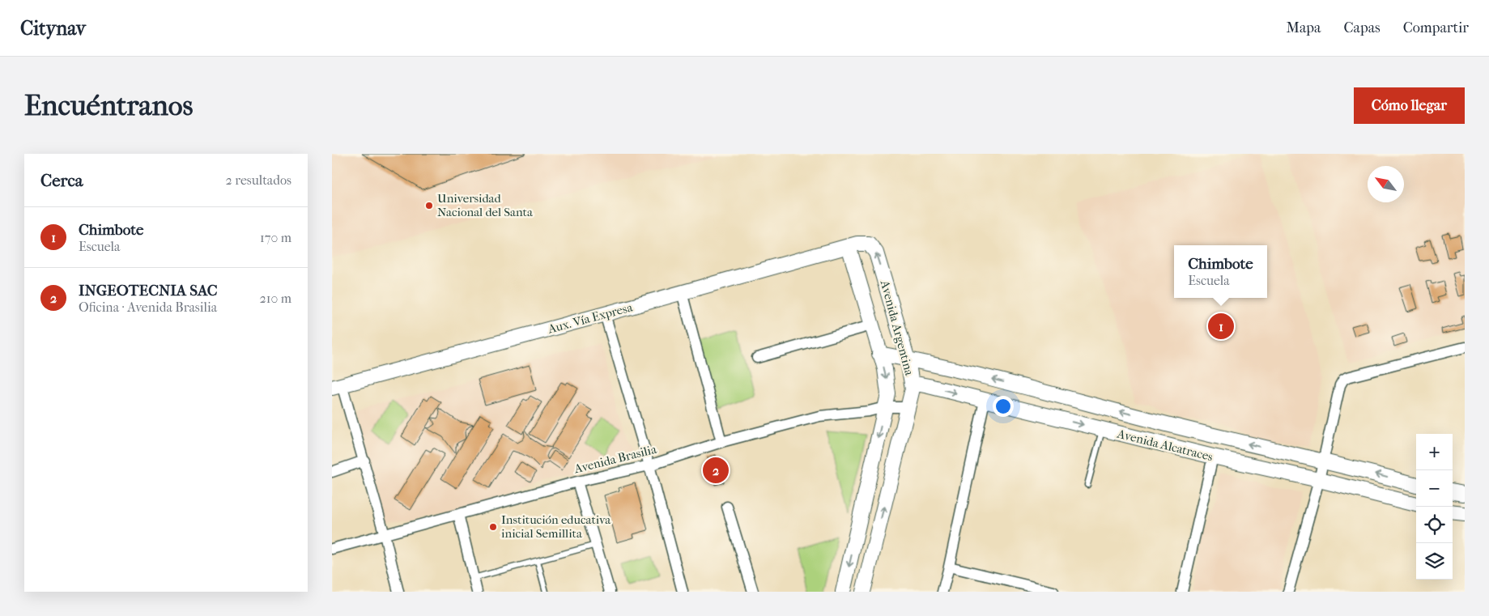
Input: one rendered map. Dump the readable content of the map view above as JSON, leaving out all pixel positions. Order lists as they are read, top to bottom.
{
  "streets": {
    "main road": ["Aux. Vía Expresa", "Avenida Argentina", "Avenida Alcatraces"],
    "street": ["Avenida Brasilia"]
  },
  "crossings": [
    ["Aux. Vía Expresa", "Avenida Argentina"],
    ["Avenida Argentina", "Avenida Alcatraces"],
    ["Avenida Argentina", "Avenida Brasilia"]
  ],
  "places": ["Universidad Nacional del Santa", "Institución educativa inicial Semillita"],
  "north": "top left",
  "page": {
    "header": "Citynav",
    "nav": ["Mapa", "Capas", "Compartir"],
    "buttons": "Cómo llegar",
    "title": "Encuéntranos",
    "heading": ["Cerca", "2 resultados"],
    "list": [
      {
        "mark": "1",
        "name": "Chimbote",
        "note": "Escuela",
        "value": "170 m"
      },
      {
        "mark": "2",
        "name": "INGEOTECNIA SAC",
        "note": "Oficina · Avenida Brasilia",
        "value": "210 m"
      }
    ],
    "popup": ["Chimbote", "Escuela"],
    "pins": ["1", "2"],
    "map_buttons": ["+", "−"]
  }
}
